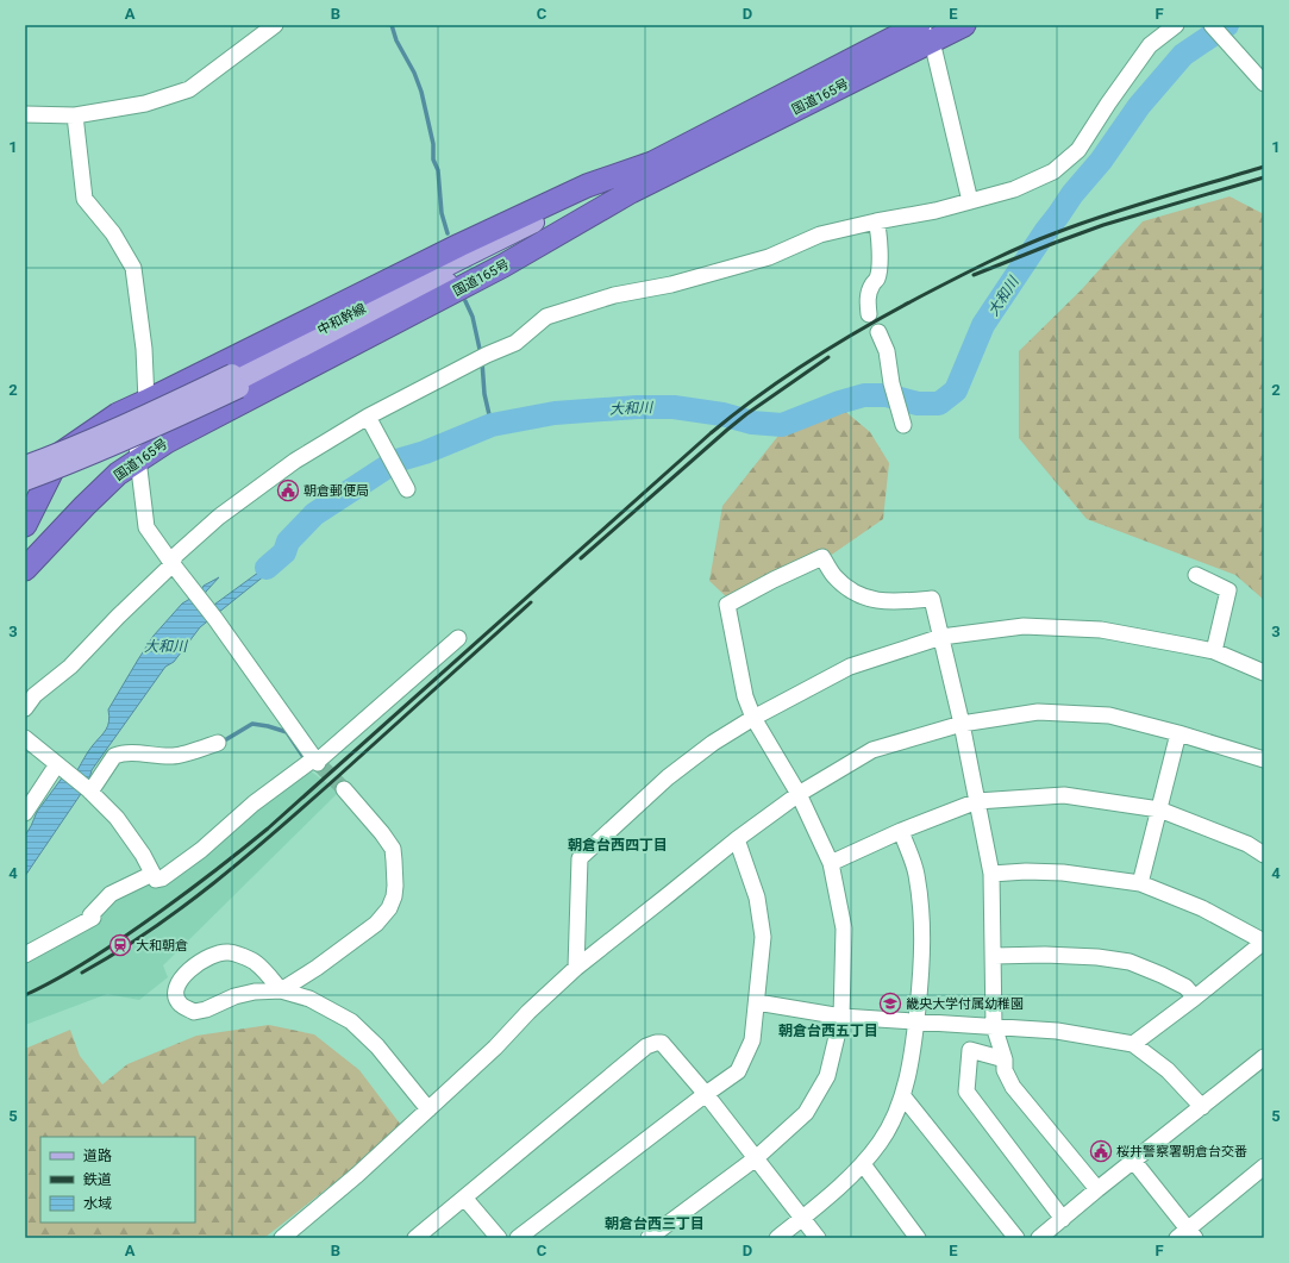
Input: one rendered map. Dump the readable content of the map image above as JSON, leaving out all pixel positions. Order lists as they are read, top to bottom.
{
  "streets": {
    "highway": ["国道165号"],
    "main road": ["中和幹線"]
  },
  "crossings": [
    ["国道165号", "中和幹線"]
  ],
  "districts": ["朝倉台西四丁目", "朝倉台西五丁目", "朝倉台西三丁目"],
  "water": ["大和川"],
  "places": {
    "public building": ["朝倉郵便局", "桜井警察署朝倉台交番"],
    "station": ["大和朝倉"],
    "school or university": ["畿央大学付属幼稚園"]
  },
  "legend": ["道路", "鉄道", "水域"],
  "grid": {
    "columns": [
      "A",
      "B",
      "C",
      "D",
      "E",
      "F"
    ],
    "rows": [
      "1",
      "2",
      "3",
      "4",
      "5"
    ]
  }
}
